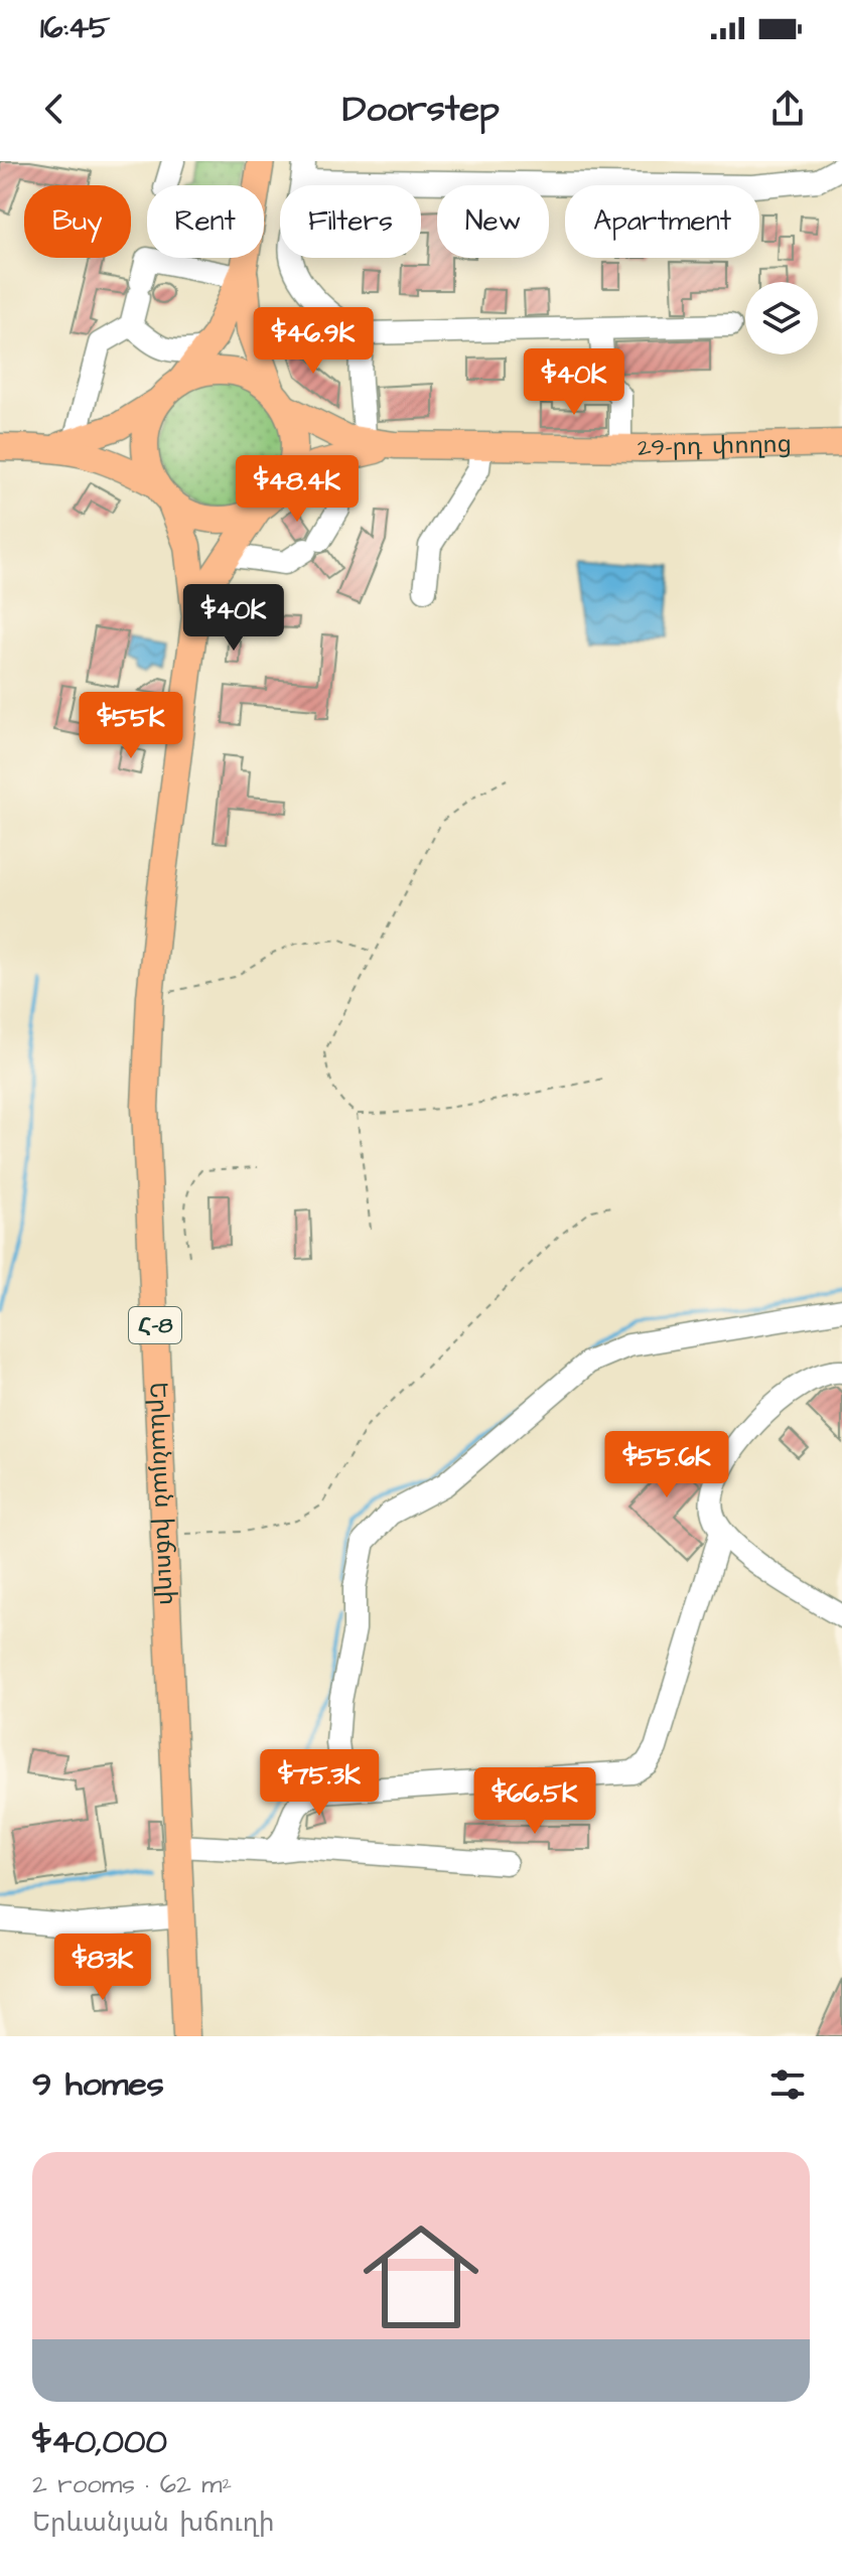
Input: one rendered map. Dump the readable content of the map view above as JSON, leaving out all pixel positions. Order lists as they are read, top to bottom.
{
  "streets": {
    "main road": ["29-րդ փողոց", "Հ-8", "Երևանյան խճուղի"]
  },
  "crossings": [
    ["29-րդ փողոց", "Երևանյան խճուղի"]
  ],
  "page": {
    "status": "16:45",
    "header": "Doorstep",
    "chip": [
      "Buy",
      "Rent",
      "Filters",
      "New",
      "Apartment"
    ],
    "price": [
      "$46.9K",
      "$40K",
      "$48.4K",
      "$40K",
      "$55K",
      "$55.6K",
      "$75.3K",
      "$66.5K",
      "$83K"
    ],
    "heading": "9 homes",
    "list": [
      {
        "name": "$40,000",
        "note": "2 rooms · 62 m² · Երևանյան խճուղի"
      }
    ]
  }
}
